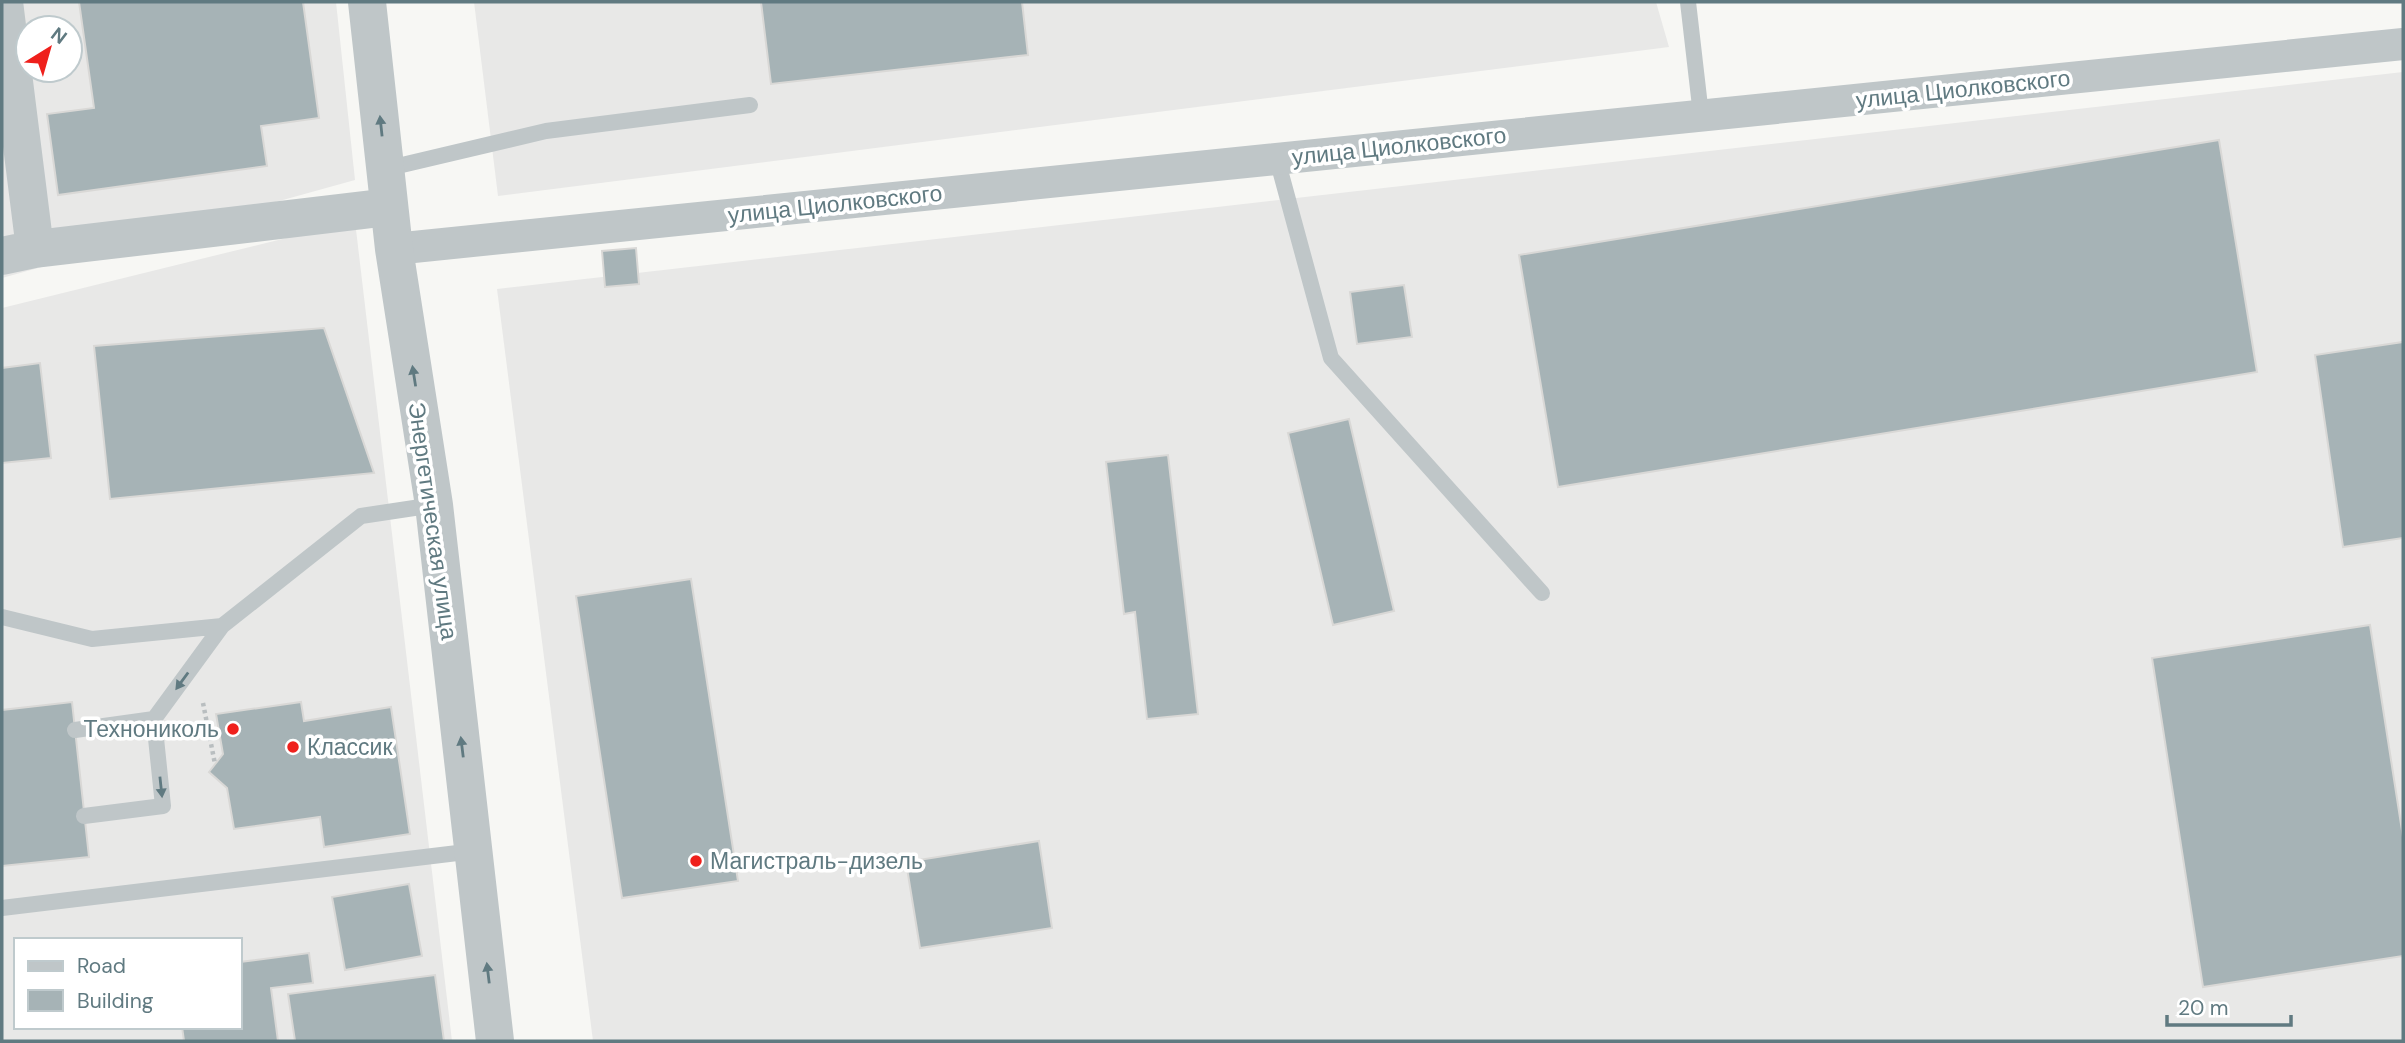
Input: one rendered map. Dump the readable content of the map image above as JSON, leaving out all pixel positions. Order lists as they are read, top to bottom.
{
  "streets": {
    "street": ["улица Циолковского", "Энергетическая улица"]
  },
  "crossings": [
    ["улица Циолковского", "Энергетическая улица"]
  ],
  "one_way": ["Энергетическая улица"],
  "places": ["Технониколь", "Классик", "Магистраль-дизель"],
  "legend": ["Road", "Building"],
  "scale_bar": "20 m",
  "north": "top right"
}
